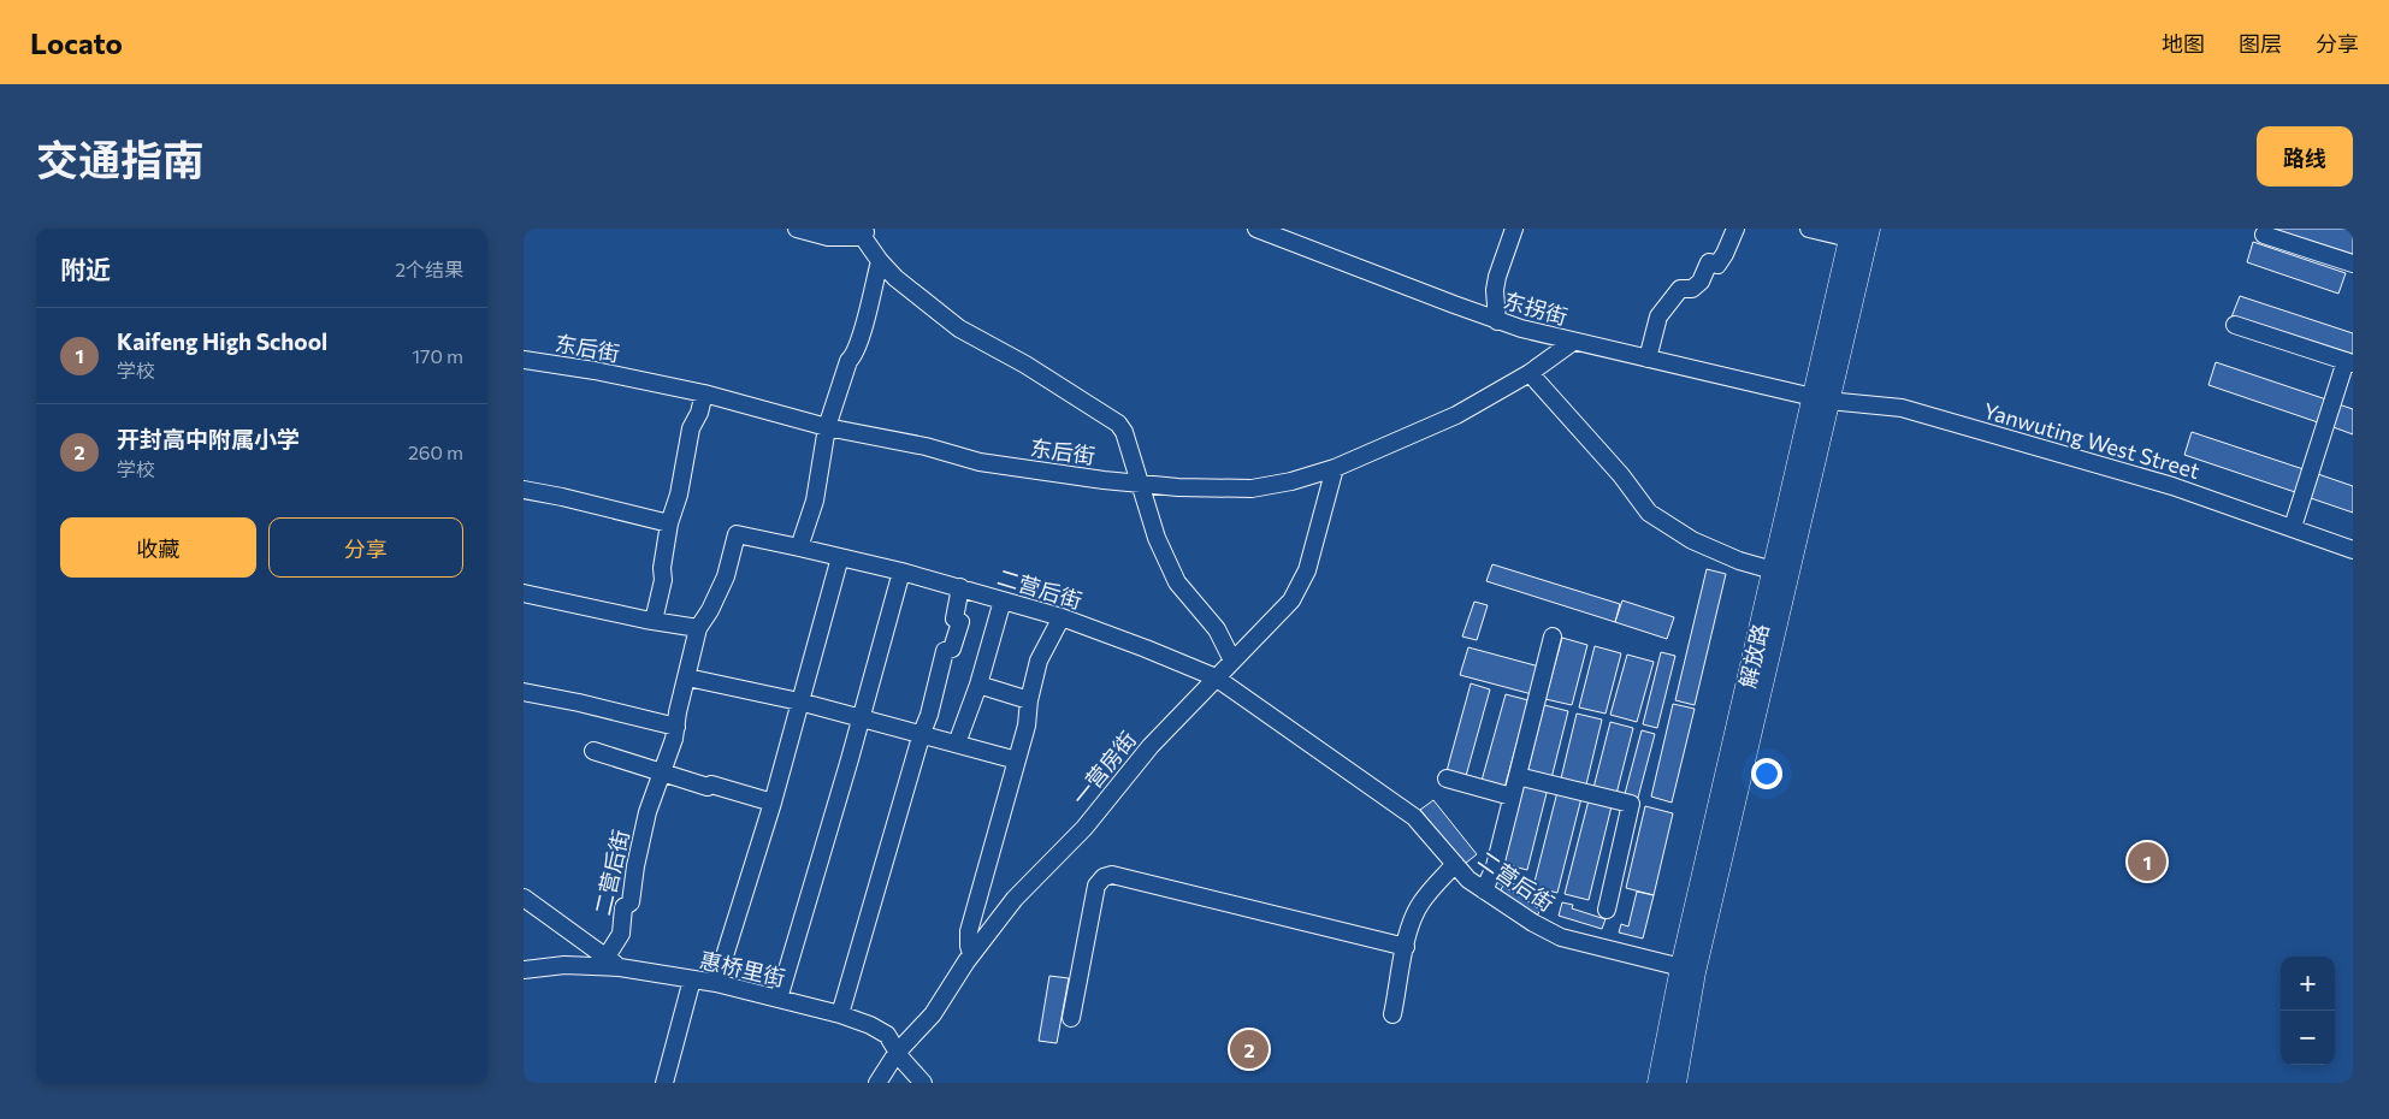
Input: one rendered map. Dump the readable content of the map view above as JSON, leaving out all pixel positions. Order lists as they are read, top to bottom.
{
  "streets": {
    "main road": ["解放路"],
    "street": [
      "东拐街",
      "东后街",
      "Yanwuting West Street",
      "二营后街",
      "一营房街",
      "惠桥里街"
    ]
  },
  "crossings": [
    ["东拐街", "东后街"],
    ["东拐街", "Yanwuting West Street"],
    ["东拐街", "解放路"],
    ["东后街", "一营房街"],
    ["Yanwuting West Street", "解放路"],
    ["二营后街", "解放路"],
    ["二营后街", "一营房街"],
    ["二营后街", "惠桥里街"],
    ["一营房街", "惠桥里街"]
  ],
  "page": {
    "header": "Locato",
    "nav": ["地图", "图层", "分享"],
    "title": "交通指南",
    "buttons": [
      "路线",
      ["收藏", "分享"]
    ],
    "heading": ["附近", "2个结果"],
    "list": [
      {
        "mark": "1",
        "name": "Kaifeng High School",
        "note": "学校",
        "value": "170 m"
      },
      {
        "mark": "2",
        "name": "开封高中附属小学",
        "note": "学校",
        "value": "260 m"
      }
    ],
    "pins": ["1", "2"],
    "map_buttons": ["+", "−"]
  }
}
